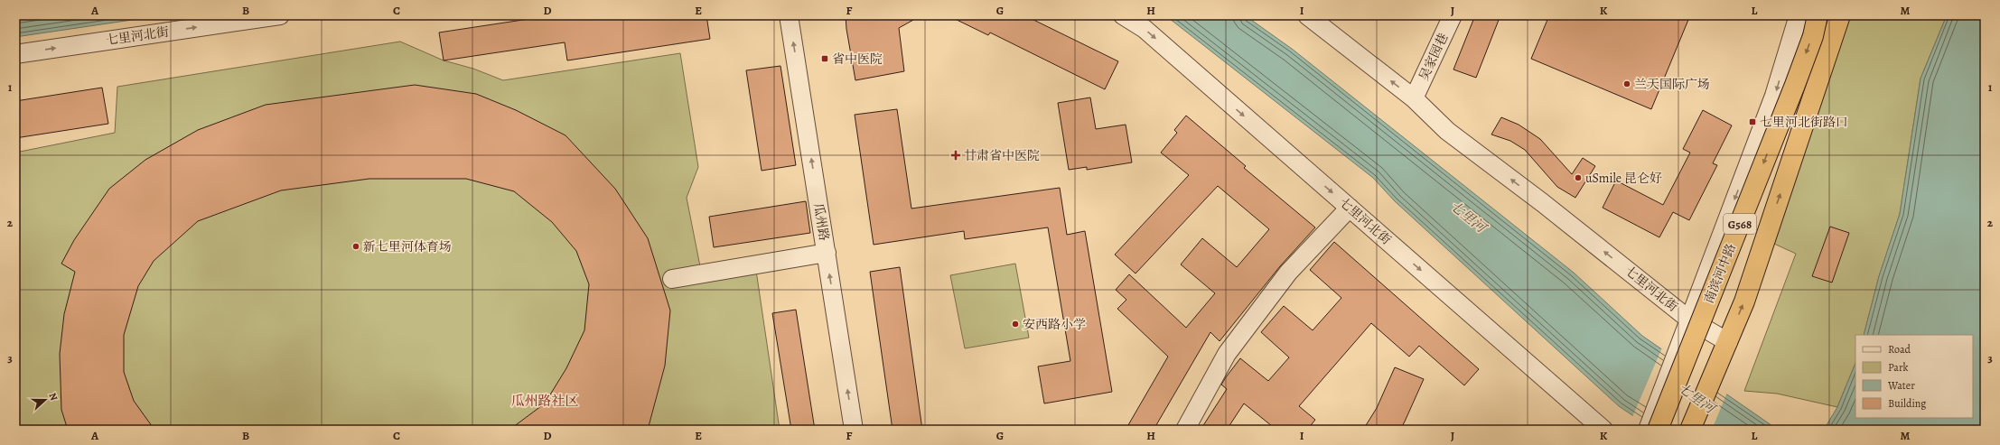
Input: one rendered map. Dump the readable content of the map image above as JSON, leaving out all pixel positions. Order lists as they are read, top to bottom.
{
  "streets": {
    "highway": ["G568", "南滨河中路"],
    "street": ["七里河北街", "吴家园巷", "瓜州路"]
  },
  "crossings": [
    ["七里河北街", "吴家园巷"],
    ["七里河北街", "G568"],
    ["七里河北街", "南滨河中路"]
  ],
  "one_way": ["瓜州路", "南滨河中路"],
  "districts": ["瓜州路社区"],
  "water": ["七里河"],
  "places": {
    "transit": ["省中医院", "七里河北街路口"],
    "other": [
      "兰天国际广场",
      "uSmile 昆仑好",
      "新七里河体育场",
      "安西路小学"
    ],
    "health": ["甘肃省中医院"]
  },
  "legend": [
    "Road",
    "Park",
    "Water",
    "Building"
  ],
  "north": "right",
  "grid": {
    "columns": [
      "A",
      "B",
      "C",
      "D",
      "E",
      "F",
      "G",
      "H",
      "I",
      "J",
      "K",
      "L",
      "M"
    ],
    "rows": ["1", "2", "3"]
  }
}
